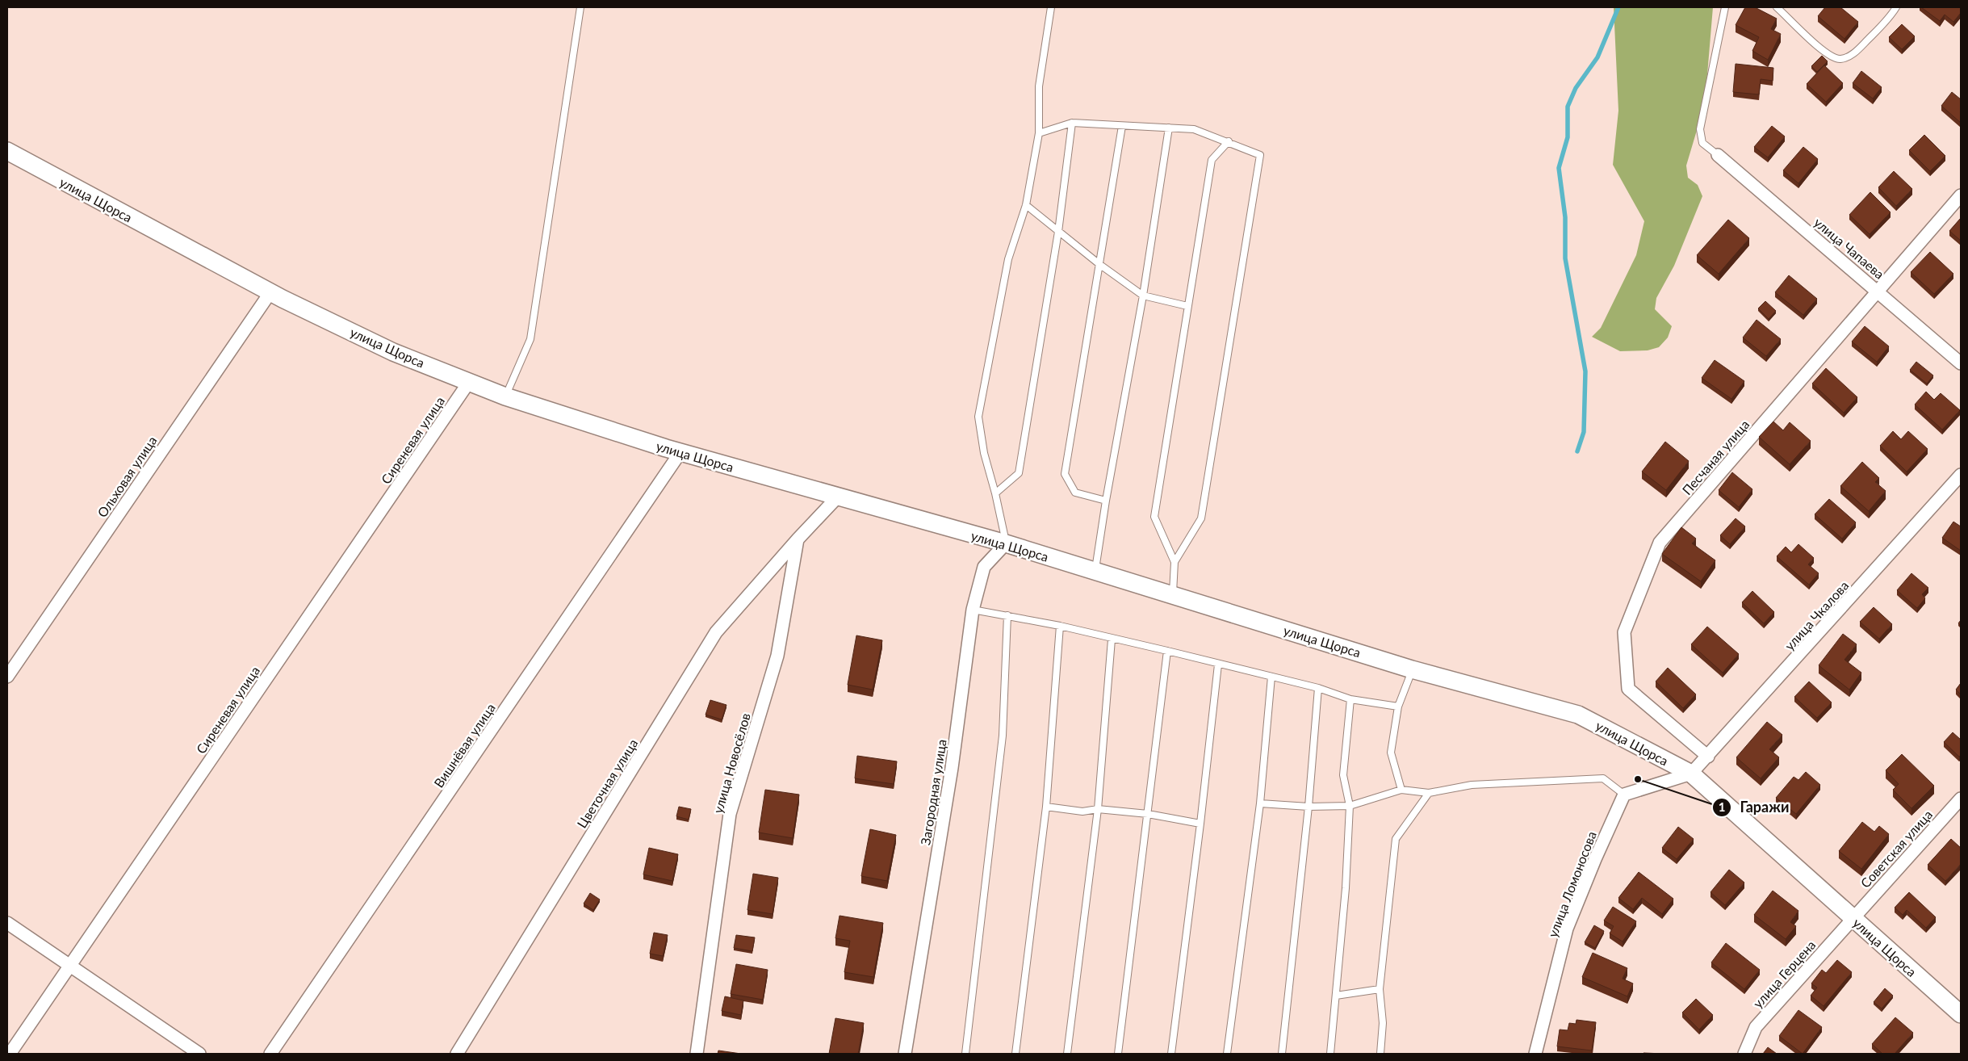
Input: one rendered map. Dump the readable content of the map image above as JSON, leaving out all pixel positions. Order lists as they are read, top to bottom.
{
  "streets": {
    "street": [
      "улица Щорса",
      "улица Чапаева",
      "Сиреневая улица",
      "Песчаная улица",
      "Ольховая улица",
      "улица Чкалова",
      "Вишнёвая улица",
      "улица Новосёлов",
      "Цветочная улица",
      "Загородная улица",
      "Советская улица",
      "улица Ломоносова",
      "улица Герцена"
    ]
  },
  "crossings": [
    ["улица Щорса", "Сиреневая улица"],
    ["улица Щорса", "Ольховая улица"],
    ["улица Щорса", "улица Чкалова"],
    ["улица Щорса", "Вишнёвая улица"],
    ["улица Щорса", "Загородная улица"],
    ["улица Щорса", "Советская улица"],
    ["улица Щорса", "улица Герцена"],
    ["улица Чапаева", "Песчаная улица"],
    ["Песчаная улица", "улица Чкалова"],
    ["улица Новосёлов", "Цветочная улица"],
    ["Советская улица", "улица Герцена"]
  ],
  "places": ["Гаражи"]
}
